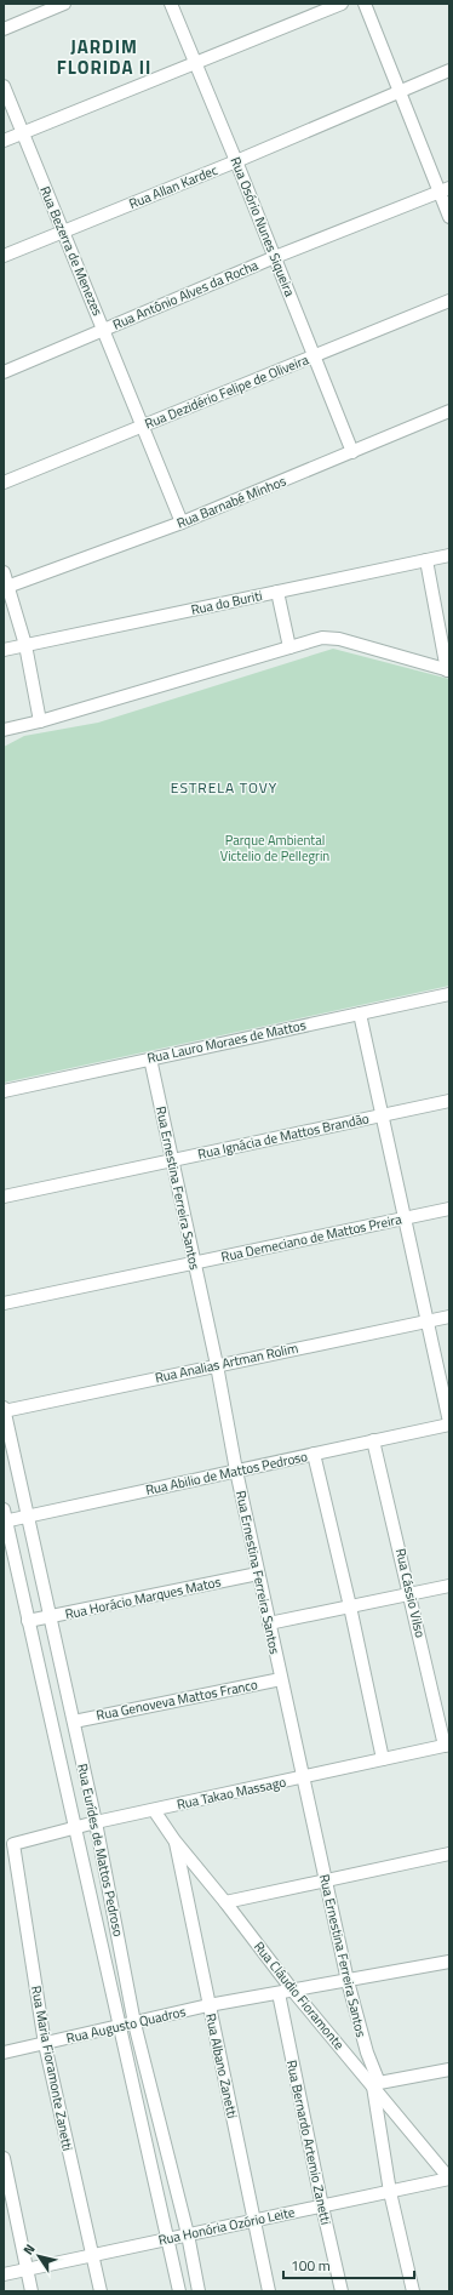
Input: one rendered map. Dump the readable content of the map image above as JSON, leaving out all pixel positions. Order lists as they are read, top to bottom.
{
  "streets": {
    "street": [
      "Rua Allan Kardec",
      "Rua Osório Nunes Siqueira",
      "Rua Bezerra de Menezes",
      "Rua Antônio Alves da Rocha",
      "Rua Dezidério Felipe de Oliveira",
      "Rua Barnabé Minhos",
      "Rua do Buriti",
      "Rua Lauro Moraes de Mattos",
      "Rua Ignácia de Mattos Brandão",
      "Rua Ernestina Ferreira Santos",
      "Rua Demeciano de Mattos Preira",
      "Rua Analias Artman Rolim",
      "Rua Abilio de Mattos Pedroso",
      "Rua Cássio Vilso",
      "Rua Horácio Marques Matos",
      "Rua Genoveva Mattos Franco",
      "Rua Takao Massago",
      "Rua Eurídes de Mattos Pedroso",
      "Rua Cláudio Fioramonte",
      "Rua Augusto Quadros",
      "Rua Albano Zanetti",
      "Rua Maria Fioramonte Zanetti",
      "Rua Bernardo Artemio Zanetti",
      "Rua Honória Ozório Leite"
    ]
  },
  "crossings": [
    ["Rua Allan Kardec", "Rua Osório Nunes Siqueira"],
    ["Rua Allan Kardec", "Rua Bezerra de Menezes"],
    ["Rua Osório Nunes Siqueira", "Rua Antônio Alves da Rocha"],
    ["Rua Osório Nunes Siqueira", "Rua Dezidério Felipe de Oliveira"],
    ["Rua Osório Nunes Siqueira", "Rua Barnabé Minhos"],
    ["Rua Bezerra de Menezes", "Rua Antônio Alves da Rocha"],
    ["Rua Bezerra de Menezes", "Rua Dezidério Felipe de Oliveira"],
    ["Rua Bezerra de Menezes", "Rua Barnabé Minhos"],
    ["Rua Lauro Moraes de Mattos", "Rua Ernestina Ferreira Santos"],
    ["Rua Ignácia de Mattos Brandão", "Rua Ernestina Ferreira Santos"],
    ["Rua Ernestina Ferreira Santos", "Rua Demeciano de Mattos Preira"],
    ["Rua Ernestina Ferreira Santos", "Rua Analias Artman Rolim"],
    ["Rua Ernestina Ferreira Santos", "Rua Abilio de Mattos Pedroso"],
    ["Rua Ernestina Ferreira Santos", "Rua Horácio Marques Matos"],
    ["Rua Ernestina Ferreira Santos", "Rua Genoveva Mattos Franco"],
    ["Rua Ernestina Ferreira Santos", "Rua Takao Massago"],
    ["Rua Ernestina Ferreira Santos", "Rua Cláudio Fioramonte"],
    ["Rua Ernestina Ferreira Santos", "Rua Augusto Quadros"],
    ["Rua Analias Artman Rolim", "Rua Eurídes de Mattos Pedroso"],
    ["Rua Abilio de Mattos Pedroso", "Rua Cássio Vilso"],
    ["Rua Abilio de Mattos Pedroso", "Rua Eurídes de Mattos Pedroso"],
    ["Rua Cássio Vilso", "Rua Takao Massago"],
    ["Rua Horácio Marques Matos", "Rua Eurídes de Mattos Pedroso"],
    ["Rua Genoveva Mattos Franco", "Rua Eurídes de Mattos Pedroso"],
    ["Rua Takao Massago", "Rua Eurídes de Mattos Pedroso"],
    ["Rua Takao Massago", "Rua Cláudio Fioramonte"],
    ["Rua Takao Massago", "Rua Maria Fioramonte Zanetti"],
    ["Rua Eurídes de Mattos Pedroso", "Rua Augusto Quadros"],
    ["Rua Eurídes de Mattos Pedroso", "Rua Honória Ozório Leite"],
    ["Rua Cláudio Fioramonte", "Rua Augusto Quadros"],
    ["Rua Cláudio Fioramonte", "Rua Albano Zanetti"],
    ["Rua Cláudio Fioramonte", "Rua Honória Ozório Leite"],
    ["Rua Augusto Quadros", "Rua Albano Zanetti"],
    ["Rua Augusto Quadros", "Rua Maria Fioramonte Zanetti"],
    ["Rua Augusto Quadros", "Rua Bernardo Artemio Zanetti"],
    ["Rua Albano Zanetti", "Rua Honória Ozório Leite"],
    ["Rua Maria Fioramonte Zanetti", "Rua Honória Ozório Leite"],
    ["Rua Bernardo Artemio Zanetti", "Rua Honória Ozório Leite"]
  ],
  "districts": ["JARDIM FLORIDA II", "ESTRELA TOVY"],
  "parks": ["Parque Ambiental Victelio de Pellegrin"],
  "scale_bar": "100 m",
  "north": "top left"
}
